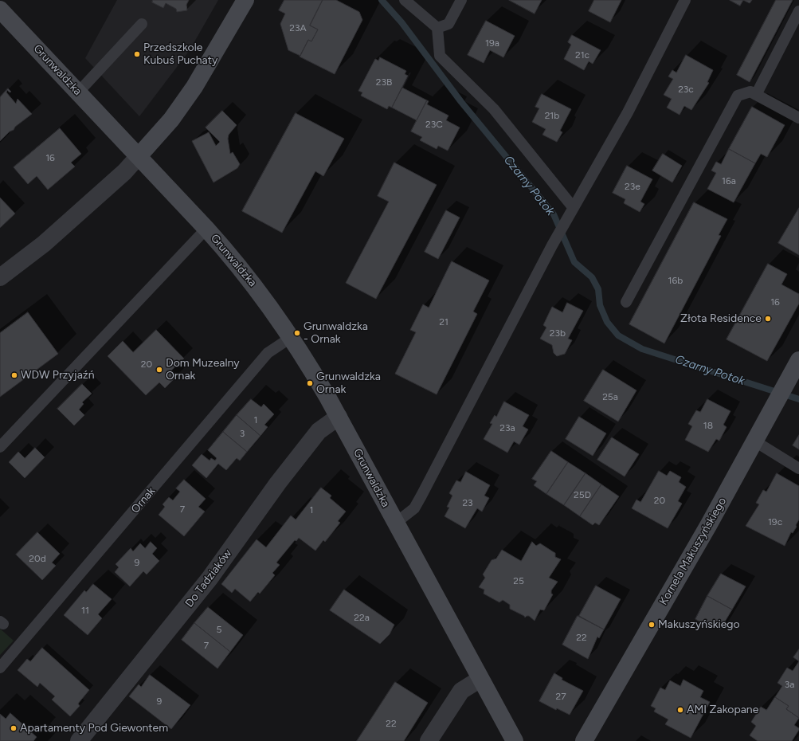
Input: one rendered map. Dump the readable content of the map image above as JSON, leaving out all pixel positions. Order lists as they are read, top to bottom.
{
  "streets": {
    "street": ["Grunwaldzka", "Kornela Makuszyńskiego", "Do Tadziaków"],
    "lane": ["Ornak"]
  },
  "crossings": [
    ["Grunwaldzka", "Ornak"],
    ["Grunwaldzka", "Do Tadziaków"]
  ],
  "water": ["Czarny Potok"],
  "places": [
    "Przedszkole Kubuś Puchaty",
    "Złota Residence",
    "Grunwaldzka - Ornak",
    "Dom Muzealny Ornak",
    "WDW Przyjaźń",
    "Grunwaldzka Ornak",
    "Makuszyńskiego",
    "AMI Zakopane",
    "Apartamenty Pod Giewontem"
  ],
  "house_numbers": [
    "23A",
    "19a",
    "21c",
    "23B",
    "23c",
    "21b",
    "23C",
    "16",
    "16a",
    "23e",
    "16b",
    "16",
    "21",
    "23b",
    "20",
    "25a",
    "1",
    "18",
    "23a",
    "3",
    "25D",
    "20",
    "23",
    "7",
    "1",
    "19c",
    "20d",
    "9",
    "25",
    "11",
    "22a",
    "5",
    "22",
    "7",
    "3a",
    "27",
    "9",
    "22"
  ]
}
